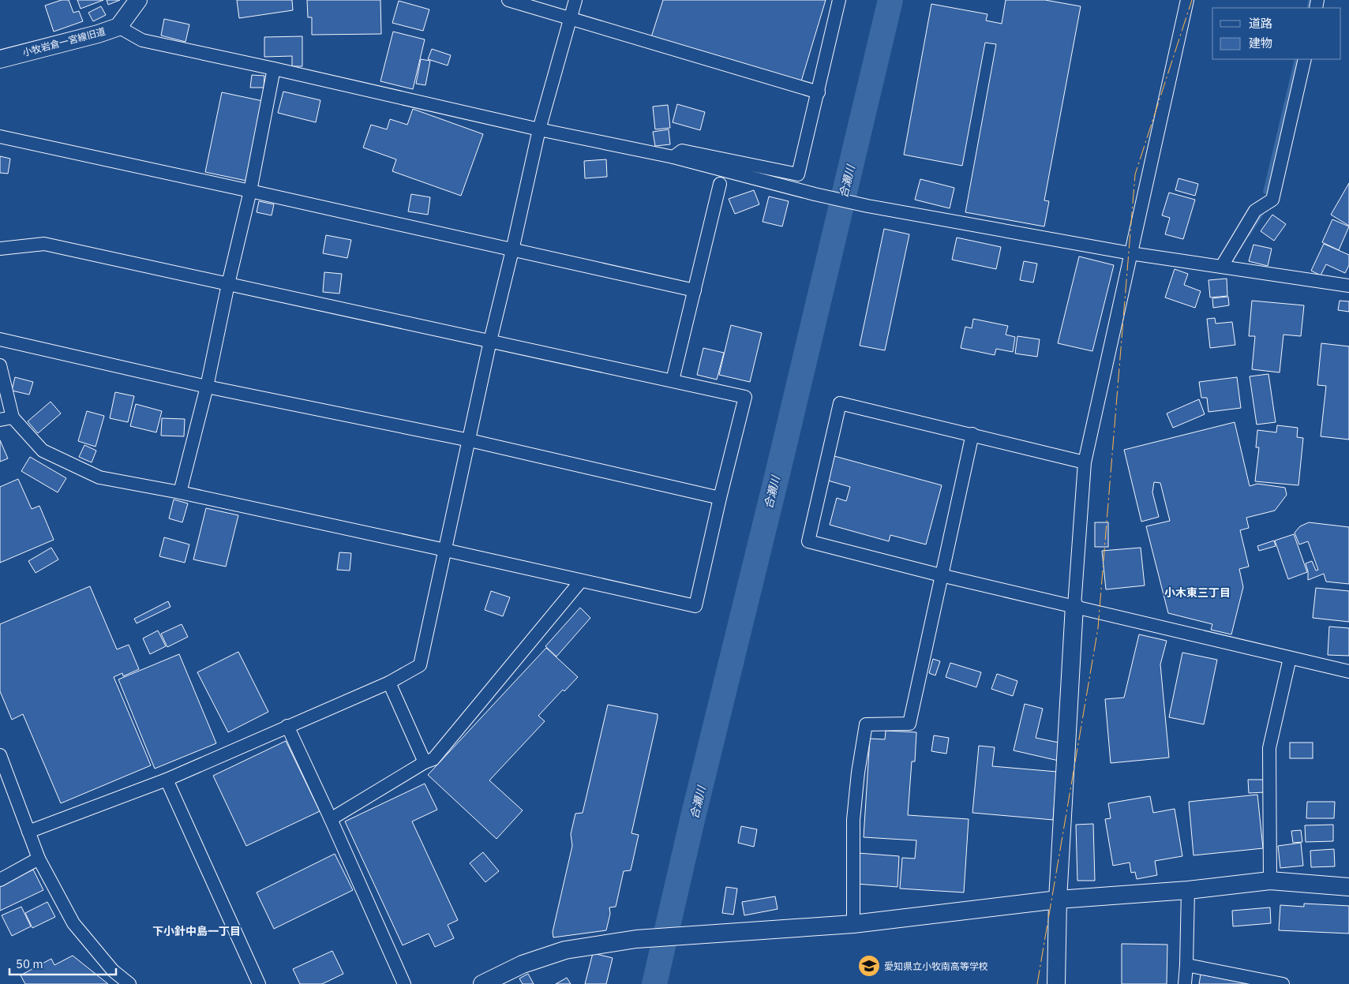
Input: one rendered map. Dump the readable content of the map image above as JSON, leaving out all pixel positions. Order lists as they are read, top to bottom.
{
  "streets": {
    "street": ["小牧岩倉一宮線旧道"]
  },
  "districts": ["小木東三丁目", "下小針中島一丁目"],
  "water": ["合瀬川"],
  "places": {
    "school or university": ["愛知県立小牧南高等学校"]
  },
  "legend": ["道路", "建物"],
  "scale_bar": "50 m"
}
